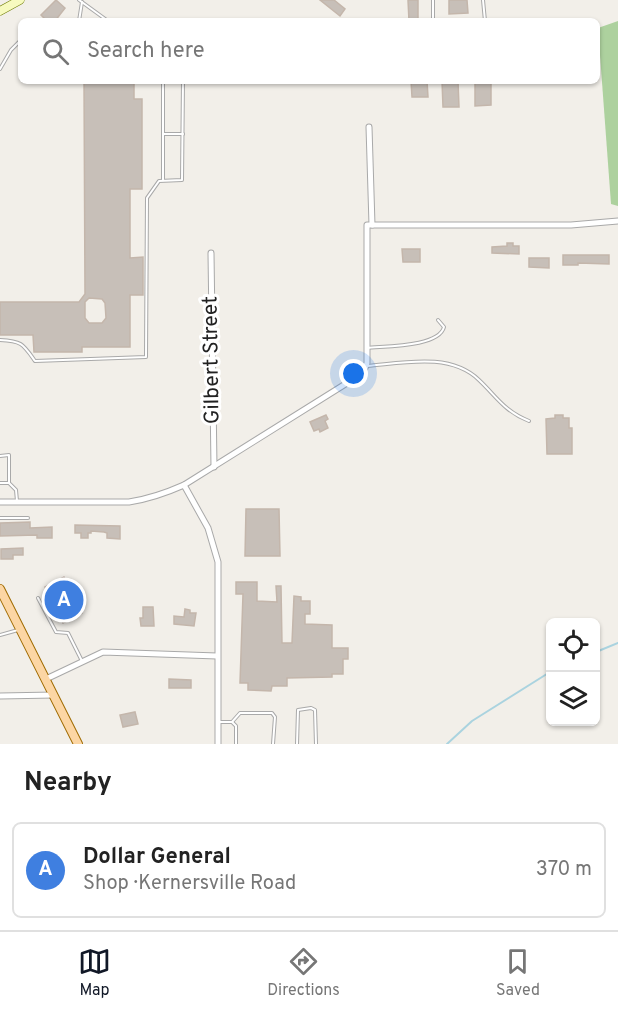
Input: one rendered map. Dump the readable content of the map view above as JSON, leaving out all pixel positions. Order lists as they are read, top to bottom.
{
  "streets": {
    "street": ["Gilbert Street"]
  },
  "page": {
    "search": "Search here",
    "pins": "A",
    "heading": "Nearby",
    "list": [
      {
        "mark": "A",
        "name": "Dollar General",
        "note": "Shop · Kernersville Road",
        "value": "370 m"
      }
    ],
    "nav": ["Map", "Directions", "Saved"]
  }
}
